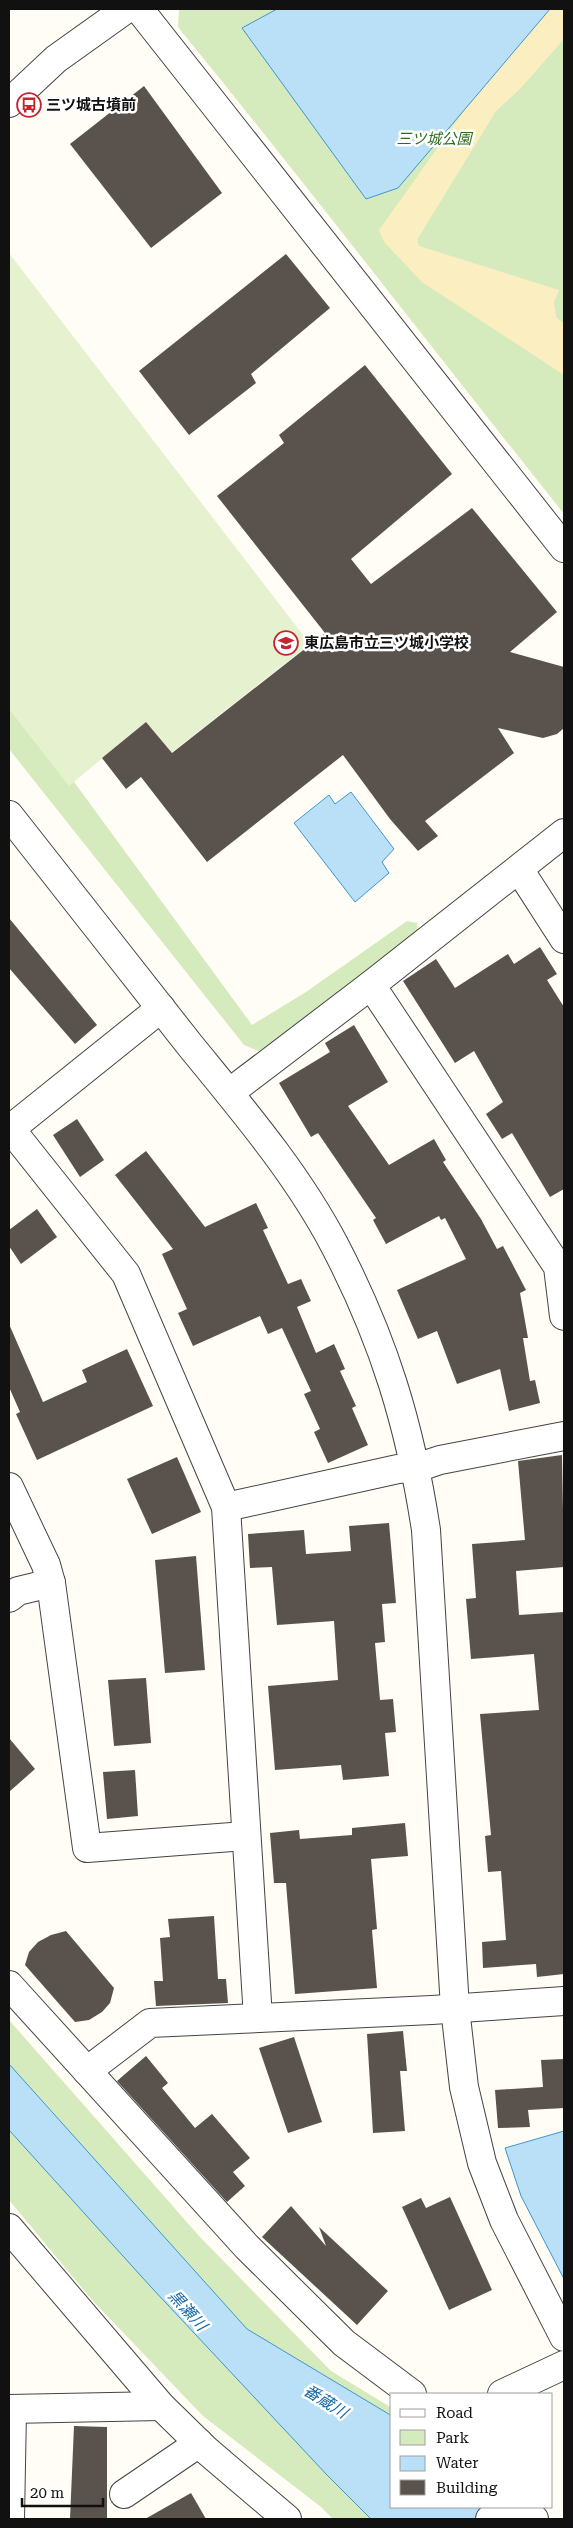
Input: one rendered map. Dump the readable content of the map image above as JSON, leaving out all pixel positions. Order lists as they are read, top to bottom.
{
  "water": ["黒瀬川", "番蔵川"],
  "parks": ["三ツ城公園"],
  "places": {
    "bus stop": ["三ツ城古墳前"],
    "school or university": ["東広島市立三ツ城小学校"]
  },
  "legend": [
    "Road",
    "Park",
    "Water",
    "Building"
  ],
  "scale_bar": "20 m"
}
